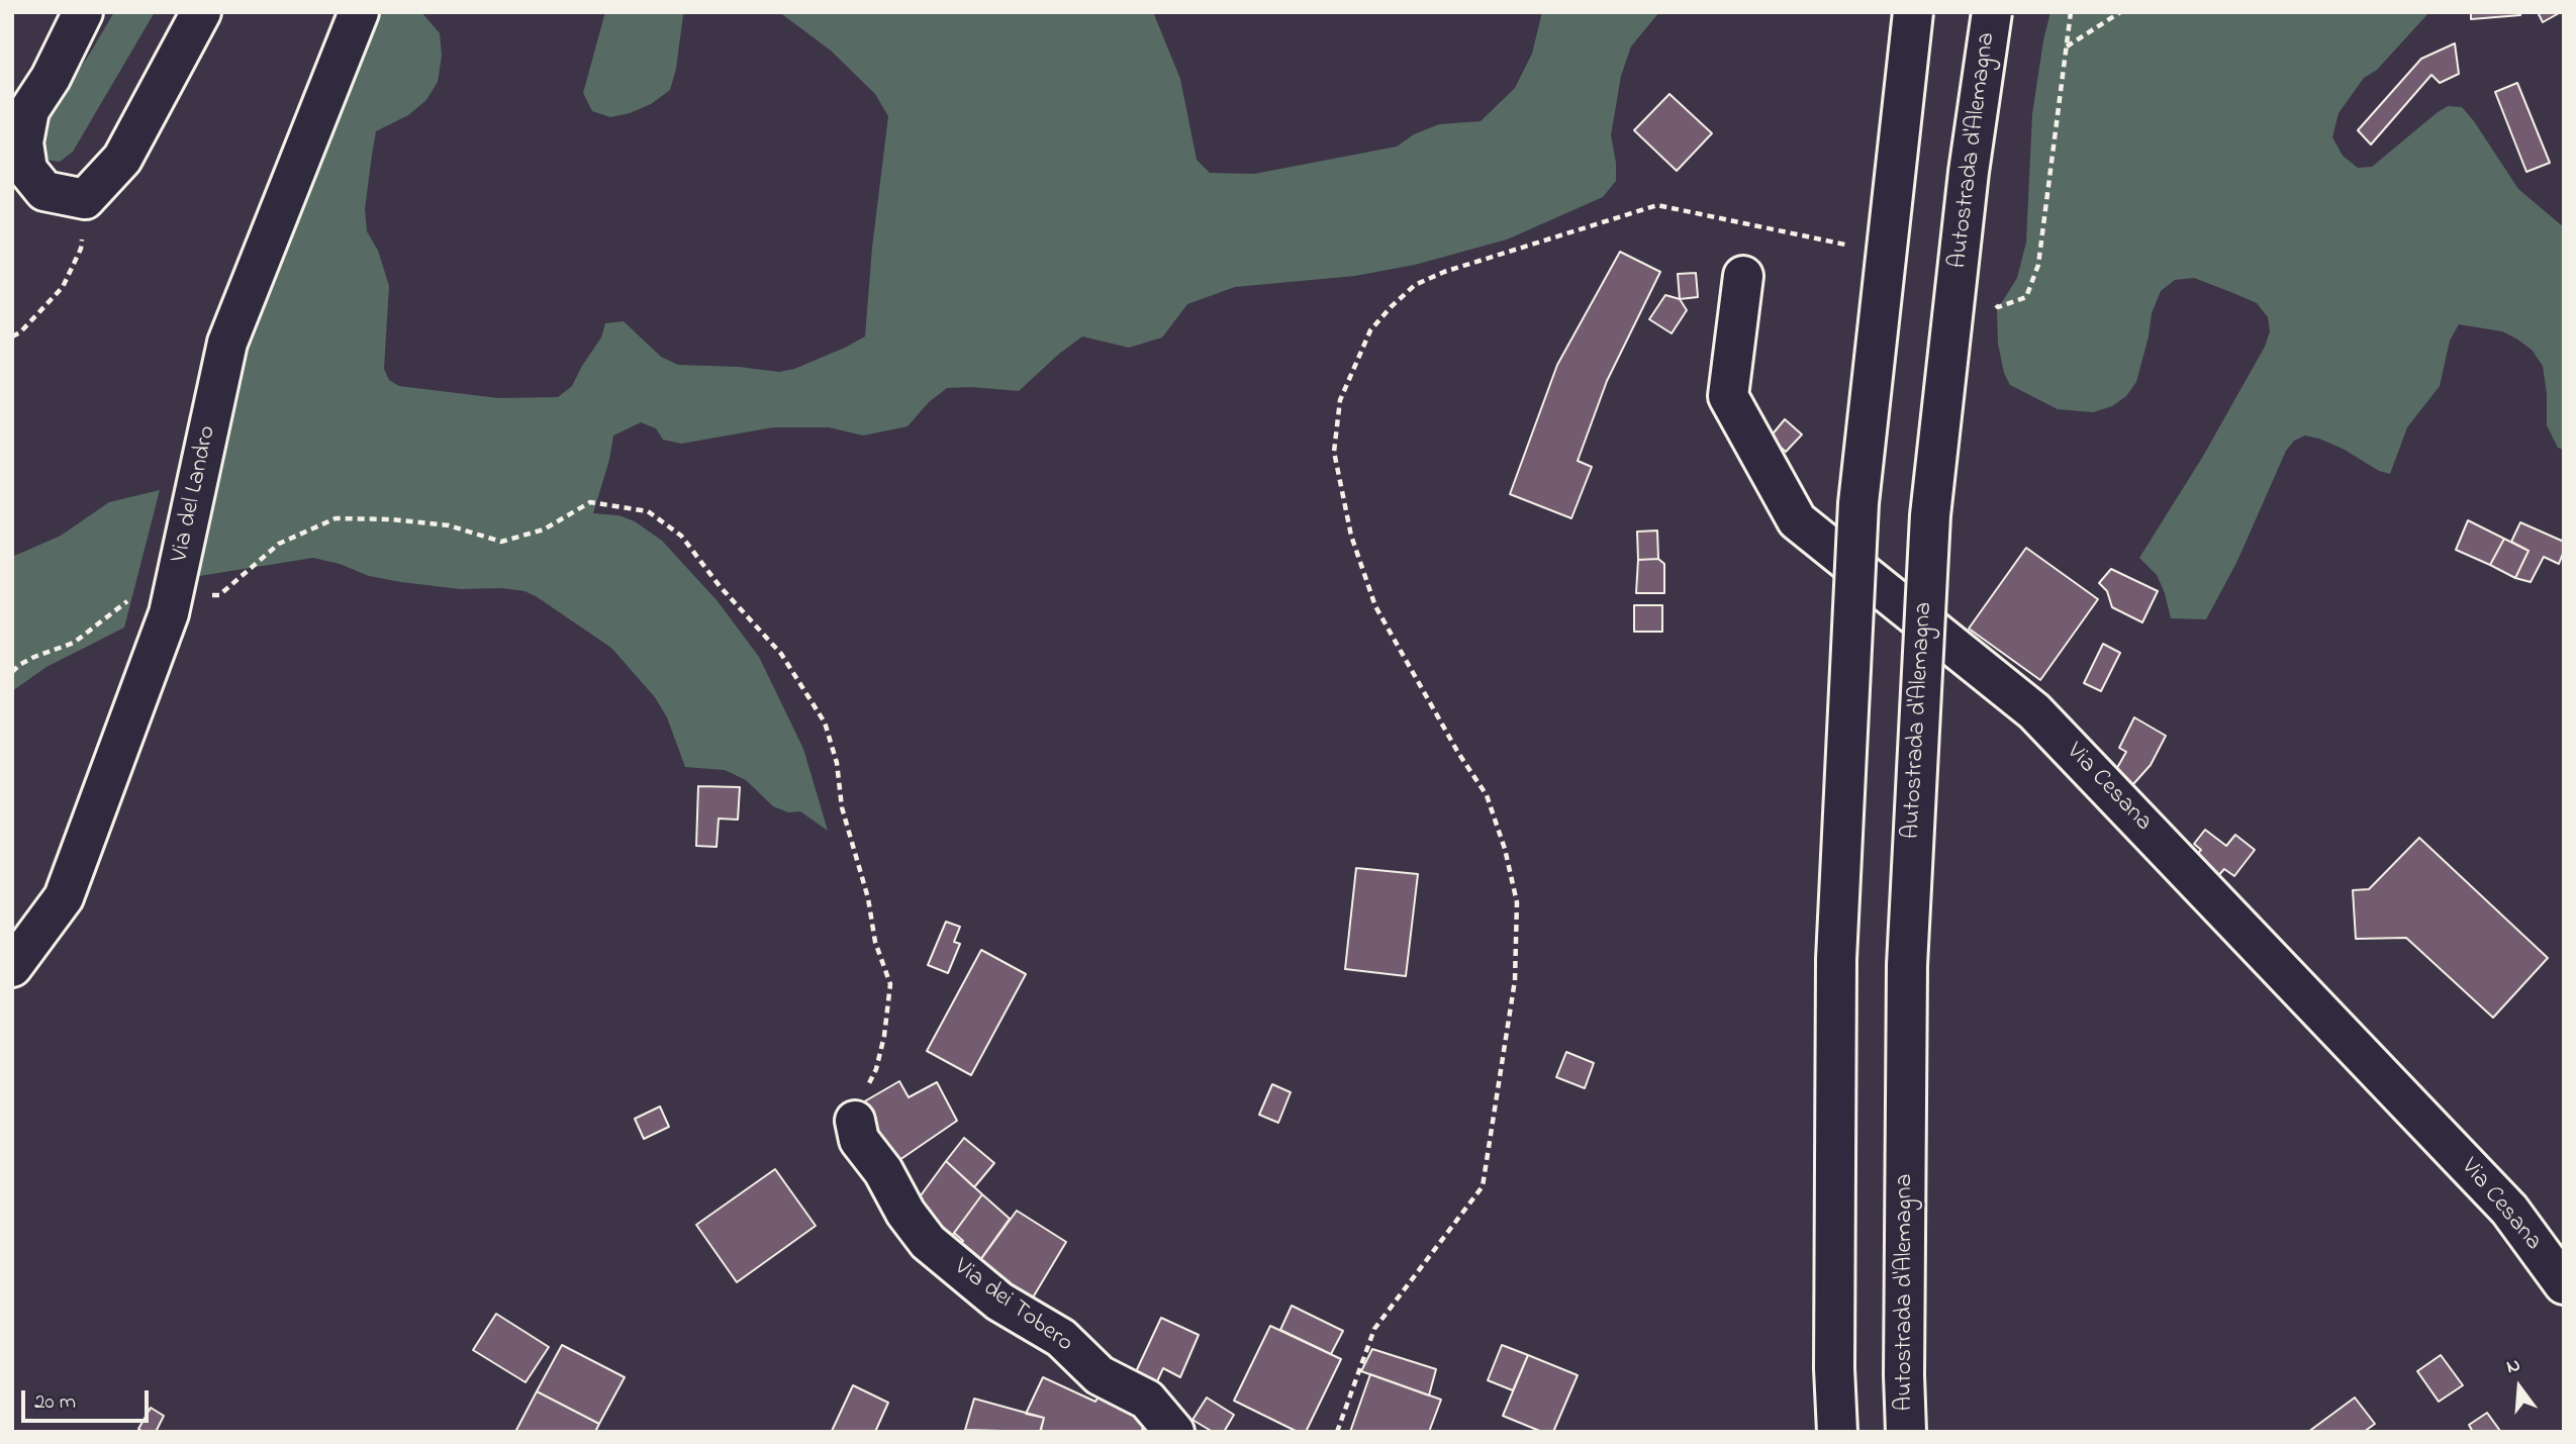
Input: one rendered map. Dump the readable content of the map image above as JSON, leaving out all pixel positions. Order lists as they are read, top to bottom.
{
  "streets": {
    "main road": [
      "Autostrada d'Alemagna",
      "Via del Landro",
      "Via Cesana",
      "Via dei Tobero"
    ]
  },
  "scale_bar": "20 m",
  "north": "top"
}
